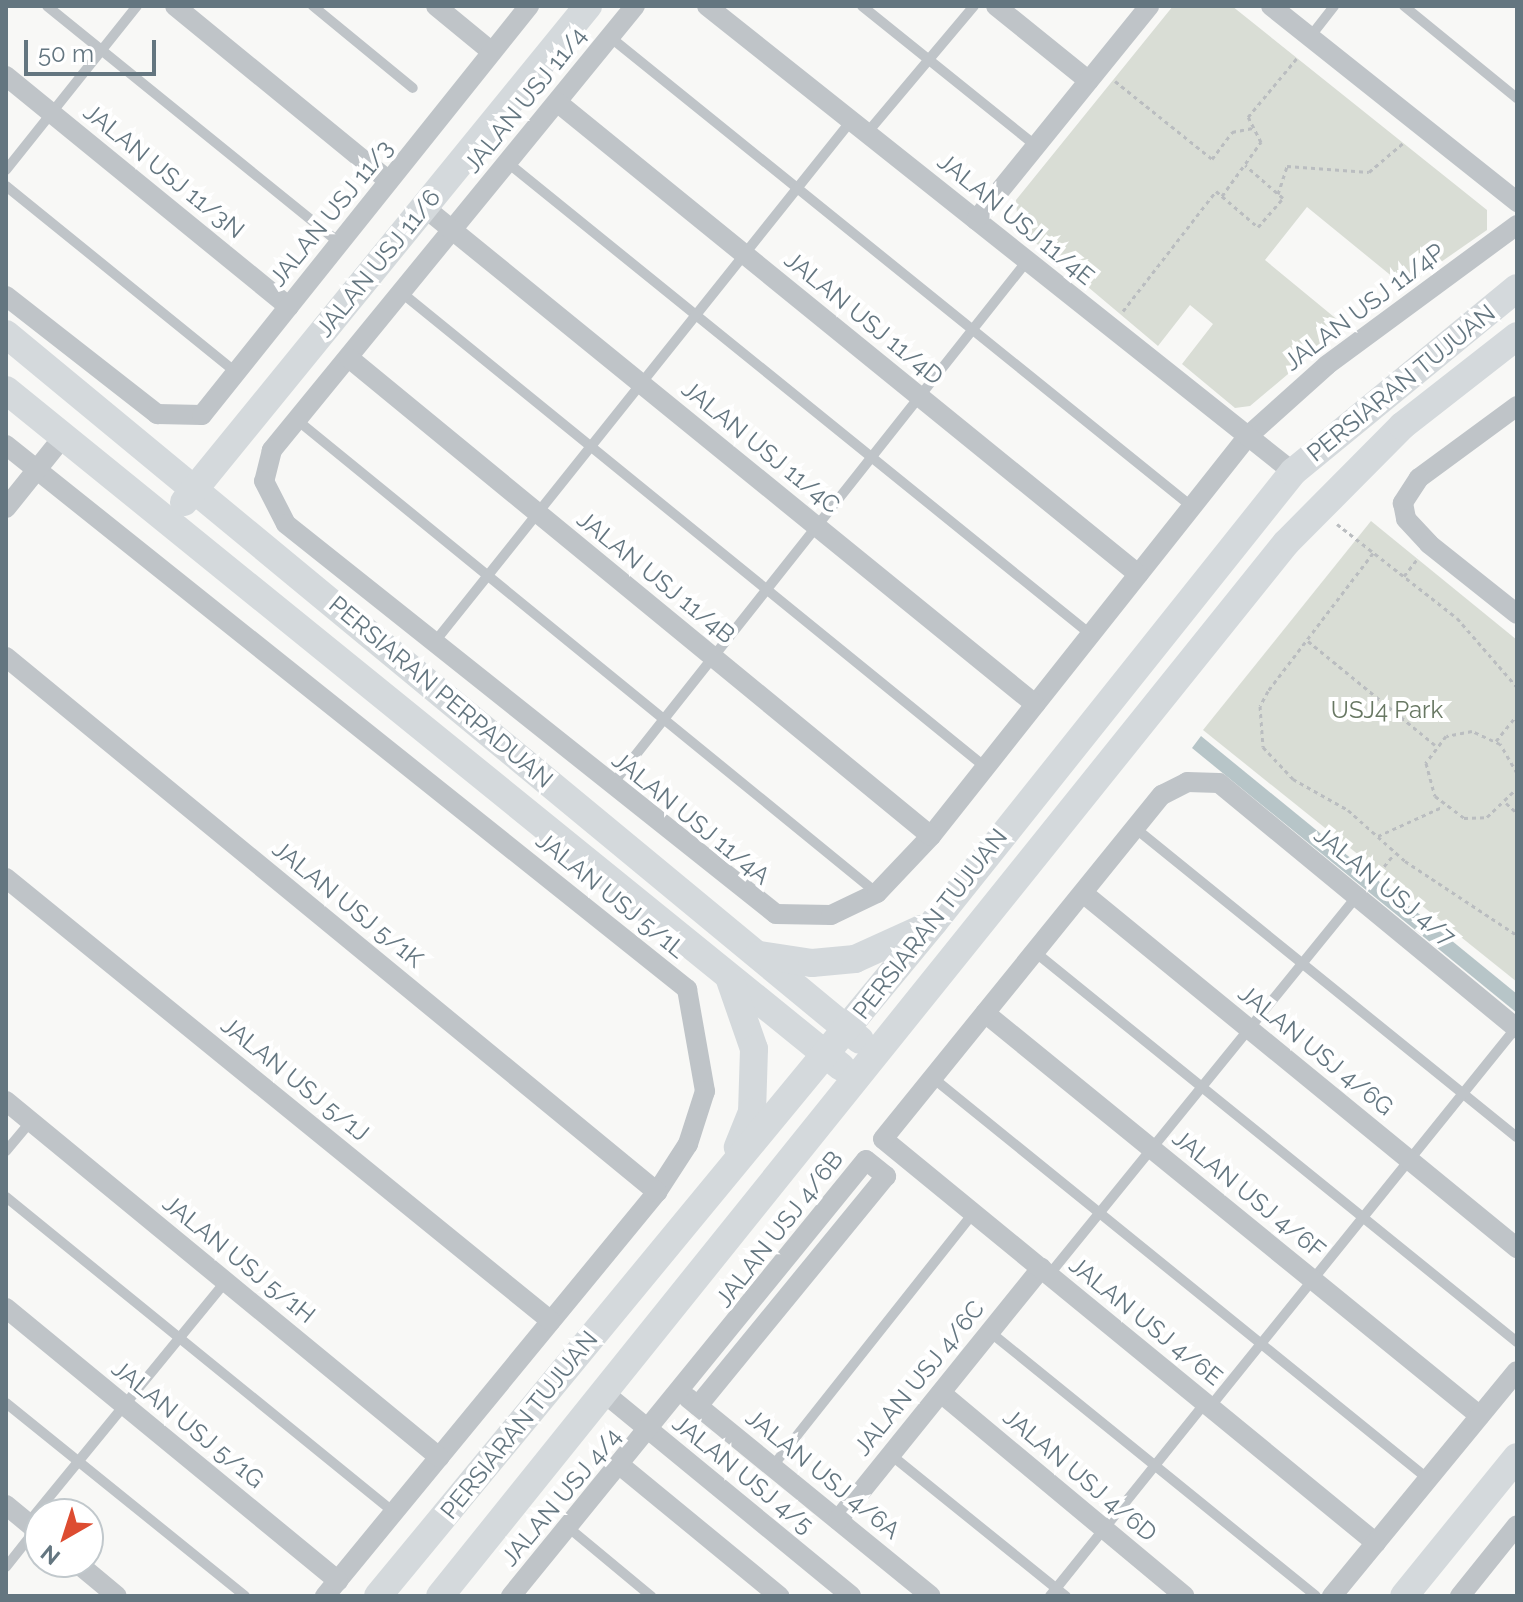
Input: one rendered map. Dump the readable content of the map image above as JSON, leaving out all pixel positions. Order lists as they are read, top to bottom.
{
  "streets": {
    "main road": ["JALAN USJ 11/6", "PERSIARAN TUJUAN", "PERSIARAN PERPADUAN"],
    "street": [
      "JALAN USJ 11/4",
      "JALAN USJ 11/3N",
      "JALAN USJ 11/3",
      "JALAN USJ 11/4E",
      "JALAN USJ 11/4P",
      "JALAN USJ 11/4D",
      "JALAN USJ 11/4C",
      "JALAN USJ 11/4B",
      "JALAN USJ 11/4A",
      "JALAN USJ 4/7",
      "JALAN USJ 5/1L",
      "JALAN USJ 5/1K",
      "JALAN USJ 4/6G",
      "JALAN USJ 5/1J",
      "JALAN USJ 4/6F",
      "JALAN USJ 4/6B",
      "JALAN USJ 5/1H",
      "JALAN USJ 4/6E",
      "JALAN USJ 4/6C",
      "JALAN USJ 5/1G",
      "JALAN USJ 4/5",
      "JALAN USJ 4/6A",
      "JALAN USJ 4/6D",
      "JALAN USJ 4/4"
    ]
  },
  "crossings": [
    ["JALAN USJ 11/4", "JALAN USJ 11/4D"],
    ["JALAN USJ 11/4", "JALAN USJ 11/4C"],
    ["JALAN USJ 11/4", "JALAN USJ 11/4B"],
    ["JALAN USJ 11/4", "JALAN USJ 11/4A"],
    ["JALAN USJ 11/3N", "JALAN USJ 11/3"],
    ["JALAN USJ 11/4E", "JALAN USJ 11/4P"],
    ["JALAN USJ 11/4E", "PERSIARAN TUJUAN"],
    ["JALAN USJ 11/4E", "JALAN USJ 11/4A"],
    ["JALAN USJ 11/6", "JALAN USJ 11/4C"],
    ["JALAN USJ 11/6", "PERSIARAN PERPADUAN"],
    ["JALAN USJ 11/4P", "JALAN USJ 11/4A"],
    ["JALAN USJ 11/4D", "JALAN USJ 11/4A"],
    ["PERSIARAN TUJUAN", "PERSIARAN PERPADUAN"],
    ["PERSIARAN TUJUAN", "JALAN USJ 4/5"],
    ["JALAN USJ 11/4C", "JALAN USJ 11/4A"],
    ["JALAN USJ 11/4B", "JALAN USJ 11/4A"],
    ["JALAN USJ 5/1L", "JALAN USJ 5/1K"],
    ["JALAN USJ 5/1L", "JALAN USJ 5/1J"],
    ["JALAN USJ 5/1L", "JALAN USJ 5/1H"],
    ["JALAN USJ 5/1L", "JALAN USJ 5/1G"],
    ["JALAN USJ 4/6B", "JALAN USJ 4/5"],
    ["JALAN USJ 4/6B", "JALAN USJ 4/6A"],
    ["JALAN USJ 4/6B", "JALAN USJ 4/4"],
    ["JALAN USJ 4/6E", "JALAN USJ 4/6C"],
    ["JALAN USJ 4/6C", "JALAN USJ 4/6A"],
    ["JALAN USJ 4/6C", "JALAN USJ 4/6D"],
    ["JALAN USJ 4/5", "JALAN USJ 4/4"]
  ],
  "parks": ["USJ4 Park"],
  "scale_bar": "50 m",
  "north": "bottom left"
}
